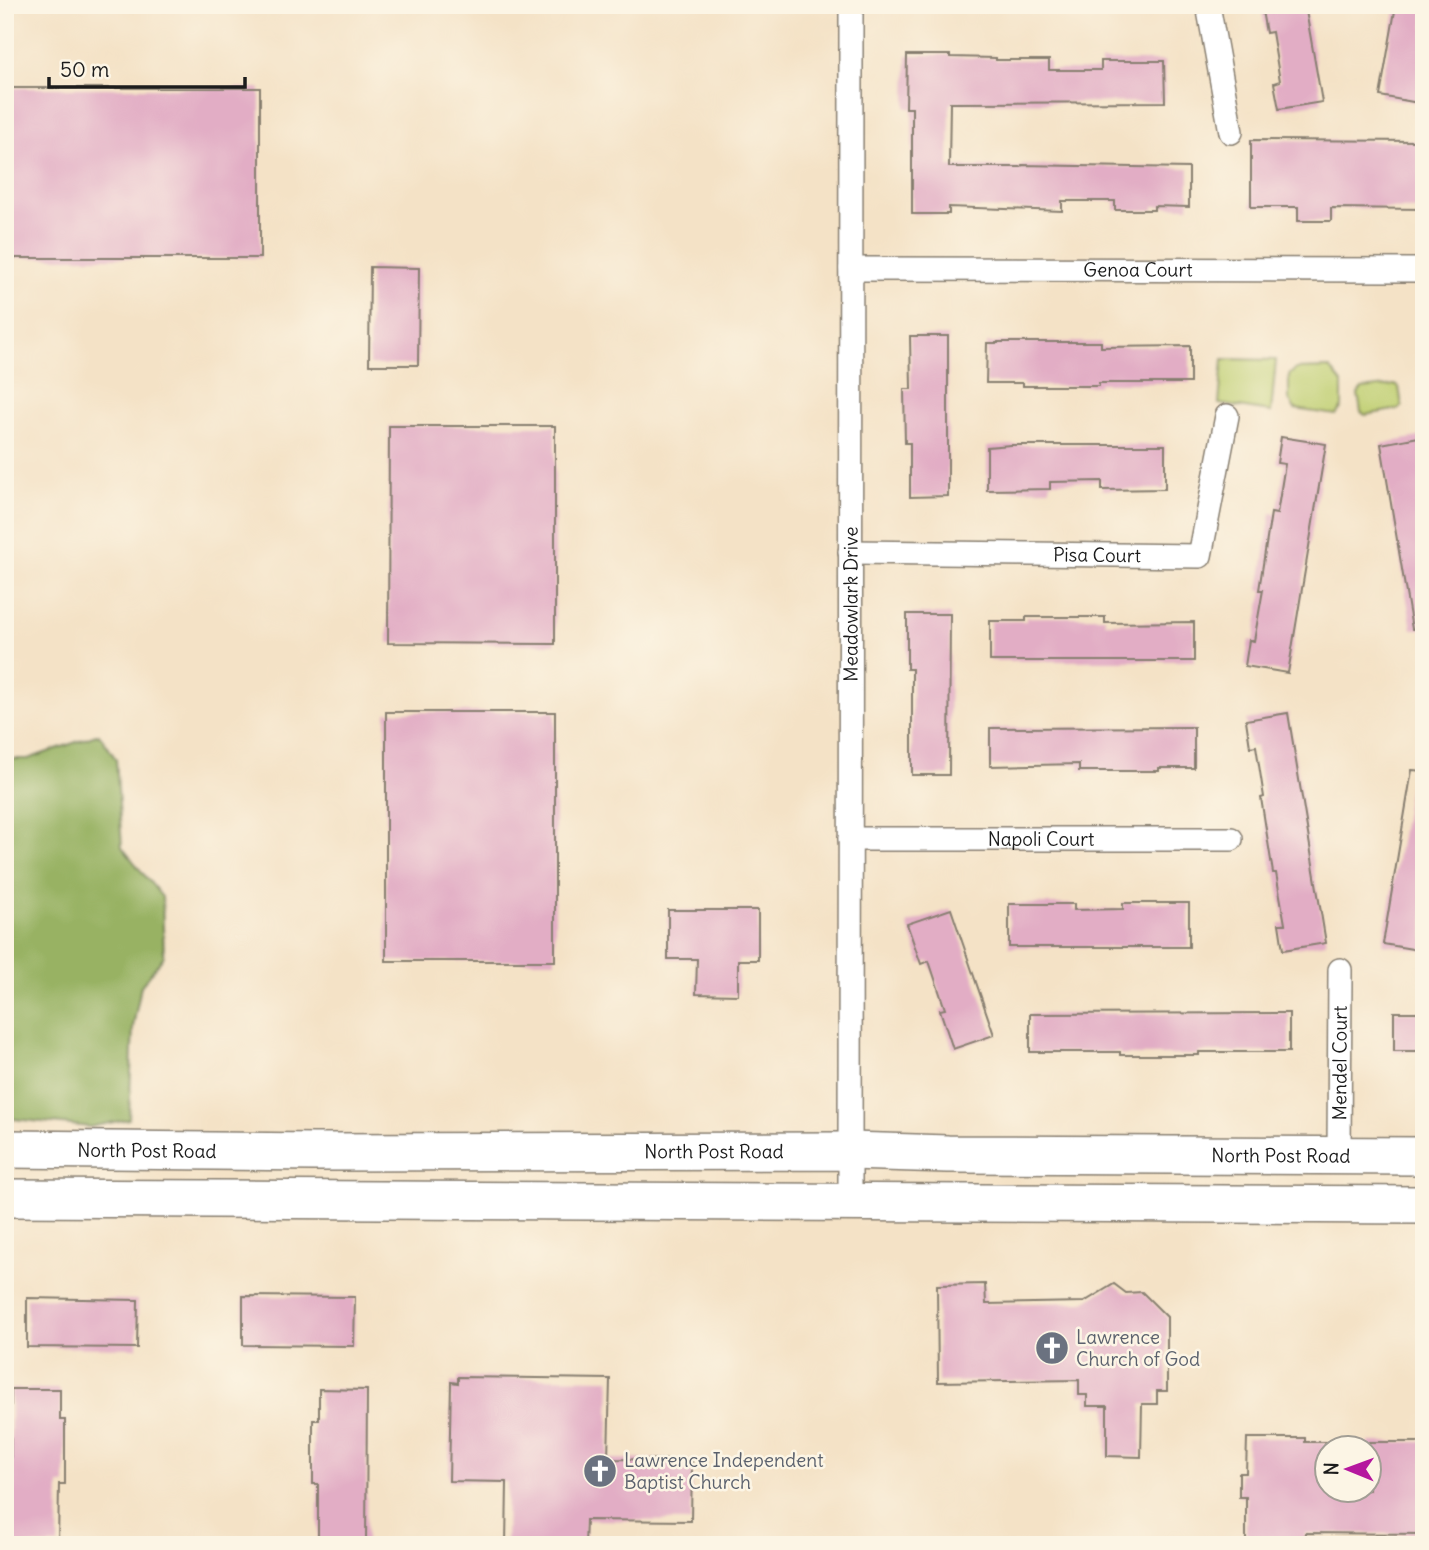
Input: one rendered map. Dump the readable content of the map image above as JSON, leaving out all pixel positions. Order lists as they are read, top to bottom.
{
  "streets": {
    "main road": ["North Post Road"],
    "street": [
      "Genoa Court",
      "Pisa Court",
      "Meadowlark Drive",
      "Napoli Court",
      "Mendel Court"
    ]
  },
  "crossings": [
    ["Genoa Court", "Meadowlark Drive"],
    ["Pisa Court", "Meadowlark Drive"],
    ["Meadowlark Drive", "Napoli Court"],
    ["Meadowlark Drive", "North Post Road"],
    ["Mendel Court", "North Post Road"]
  ],
  "places": {
    "church": ["Lawrence Church of God", "Lawrence Independent Baptist Church"]
  },
  "scale_bar": "50 m",
  "north": "left"
}
